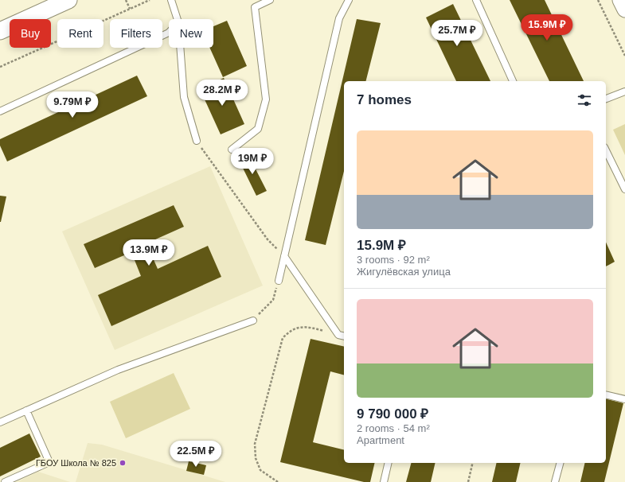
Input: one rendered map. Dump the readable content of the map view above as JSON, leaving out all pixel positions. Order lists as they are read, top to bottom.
{
  "places": ["ГБОУ Школа № 825"],
  "page": {
    "price": [
      "15.9M ₽",
      "25.7M ₽",
      "28.2M ₽",
      "9.79M ₽",
      "19M ₽",
      "13.9M ₽",
      "22.5M ₽"
    ],
    "chip": [
      "Buy",
      "Rent",
      "Filters",
      "New"
    ],
    "heading": "7 homes",
    "list": [
      {
        "name": "15.9M ₽",
        "note": "3 rooms · 92 m² · Жигулёвская улица"
      },
      {
        "name": "9 790 000 ₽",
        "note": "2 rooms · 54 m² · Apartment"
      }
    ]
  }
}
